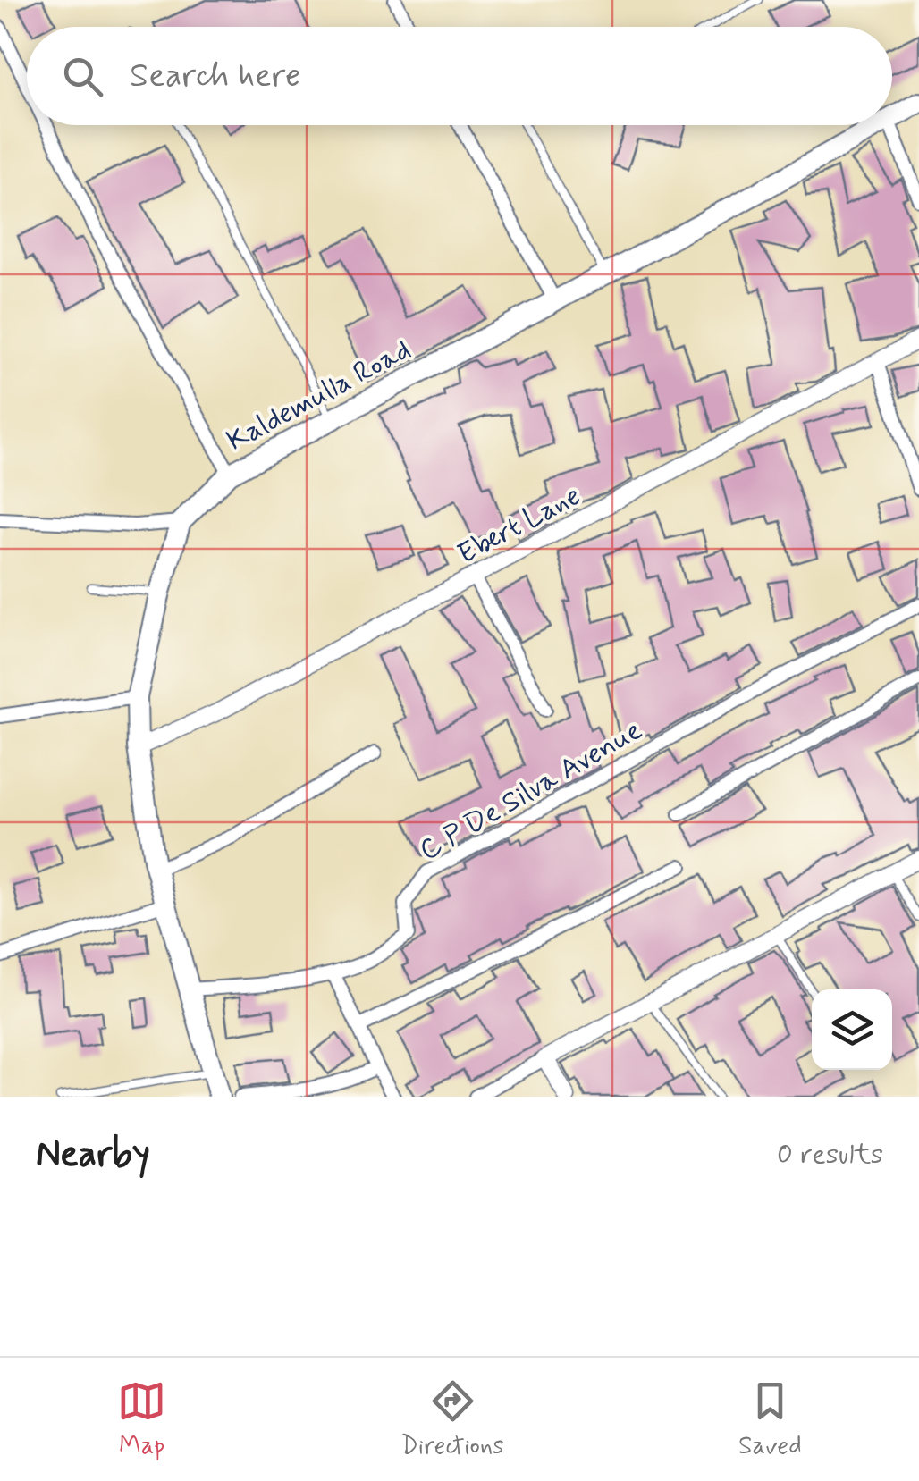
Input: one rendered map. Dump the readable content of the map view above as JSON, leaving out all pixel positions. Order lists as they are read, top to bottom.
{
  "streets": {
    "main road": ["Kaldemulla Road"],
    "street": ["Ebert Lane", "C P De Silva Avenue"]
  },
  "crossings": [
    ["Kaldemulla Road", "Ebert Lane"],
    ["Kaldemulla Road", "C P De Silva Avenue"]
  ],
  "page": {
    "search": "Search here",
    "heading": ["Nearby", "0 results"],
    "nav": ["Map", "Directions", "Saved"]
  }
}
